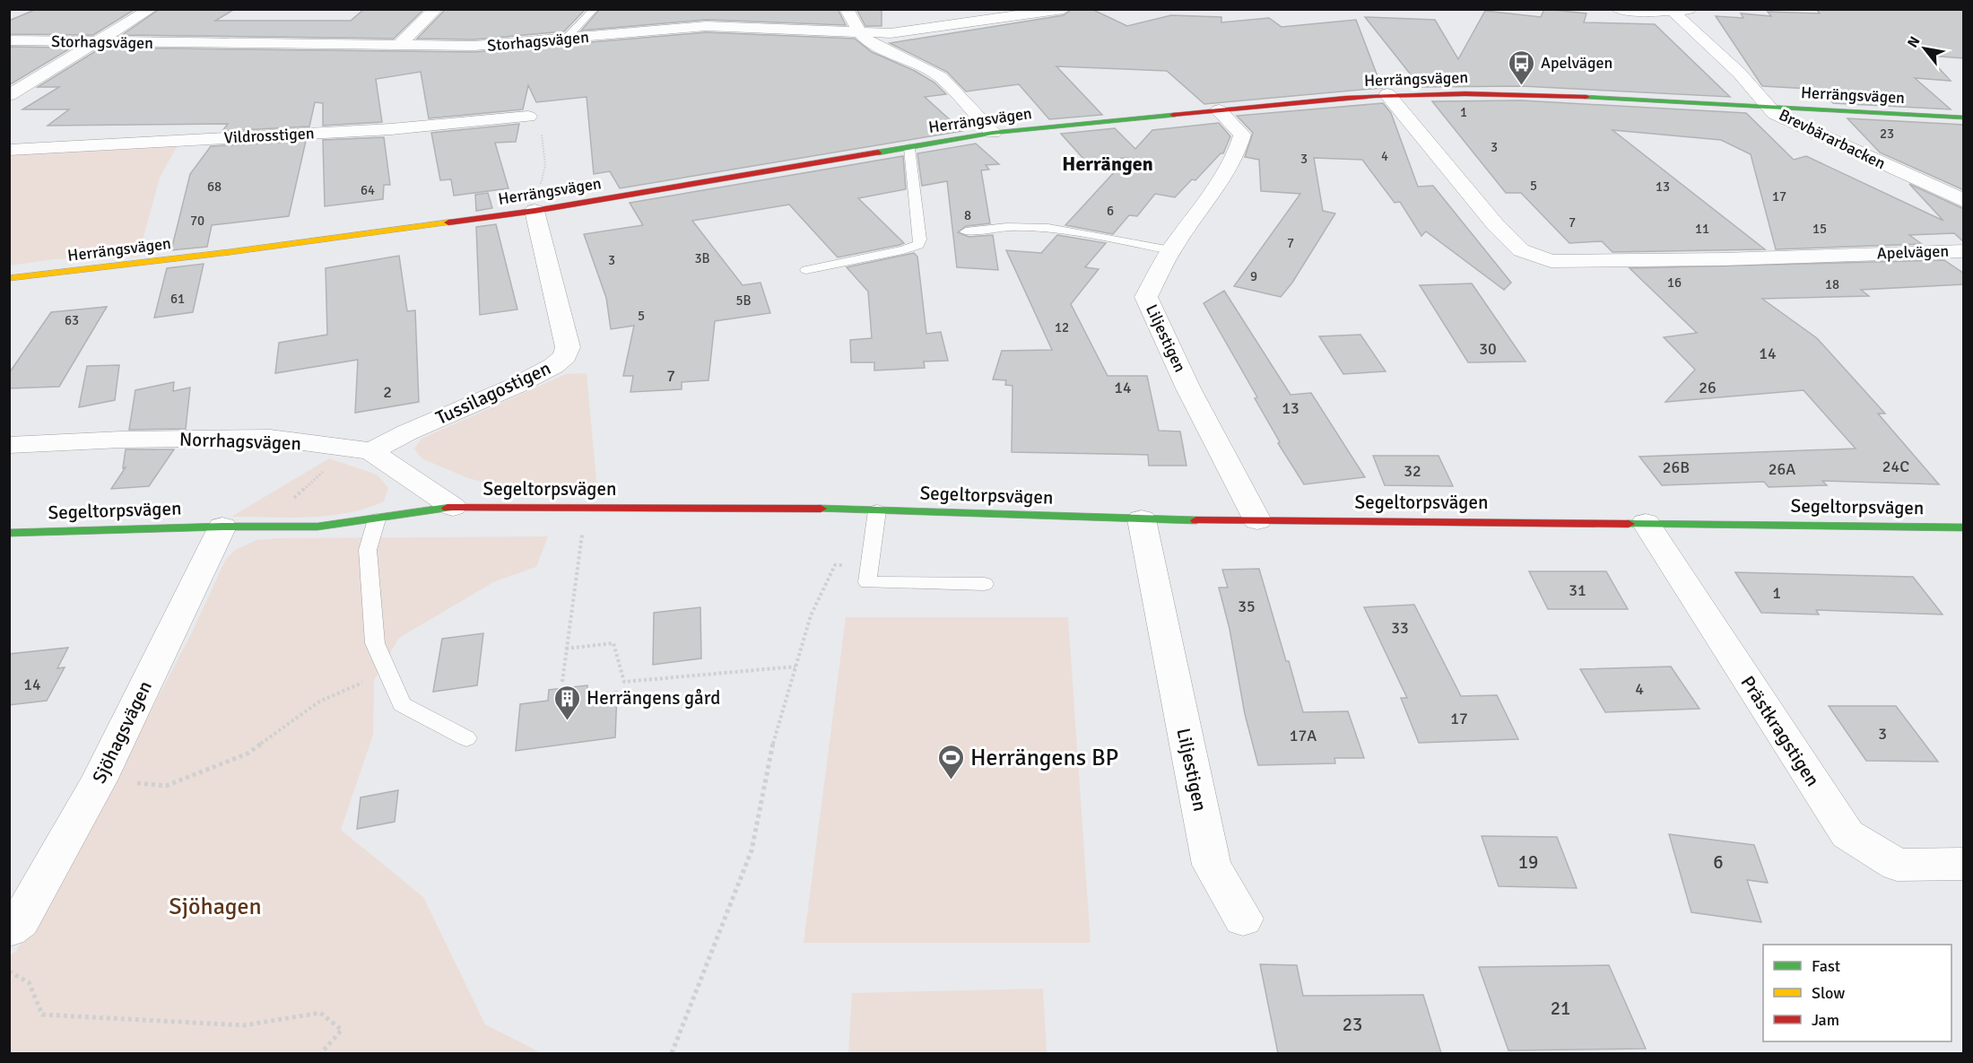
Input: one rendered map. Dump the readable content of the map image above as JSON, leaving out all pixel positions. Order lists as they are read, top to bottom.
{
  "streets": {
    "street": [
      "Storhagsvägen",
      "Herrängsvägen",
      "Vildrosstigen",
      "Brevbärarbacken",
      "Apelvägen",
      "Liljestigen",
      "Tussilagostigen",
      "Norrhagsvägen",
      "Segeltorpsvägen",
      "Prästkragstigen",
      "Sjöhagsvägen"
    ]
  },
  "crossings": [
    ["Herrängsvägen", "Brevbärarbacken"],
    ["Herrängsvägen", "Apelvägen"],
    ["Herrängsvägen", "Liljestigen"],
    ["Herrängsvägen", "Tussilagostigen"],
    ["Liljestigen", "Segeltorpsvägen"],
    ["Tussilagostigen", "Norrhagsvägen"],
    ["Norrhagsvägen", "Segeltorpsvägen"],
    ["Segeltorpsvägen", "Prästkragstigen"],
    ["Segeltorpsvägen", "Sjöhagsvägen"]
  ],
  "districts": ["Herrängen"],
  "parks": ["Sjöhagen"],
  "places": {
    "bus stop": ["Apelvägen"],
    "building": ["Herrängens gård"],
    "sports": ["Herrängens BP"]
  },
  "house_numbers": [
    "1",
    "23",
    "3",
    "4",
    "3",
    "5",
    "68",
    "13",
    "64",
    "17",
    "6",
    "8",
    "70",
    "7",
    "11",
    "15",
    "7",
    "3B",
    "3",
    "9",
    "16",
    "18",
    "61",
    "5B",
    "5",
    "63",
    "12",
    "30",
    "14",
    "7",
    "14",
    "26",
    "2",
    "13",
    "24C",
    "26B",
    "26A",
    "32",
    "31",
    "1",
    "35",
    "33",
    "14",
    "4",
    "17",
    "3",
    "17A",
    "19",
    "6",
    "21",
    "23"
  ],
  "legend": ["Fast", "Slow", "Jam"],
  "north": "top left"
}
